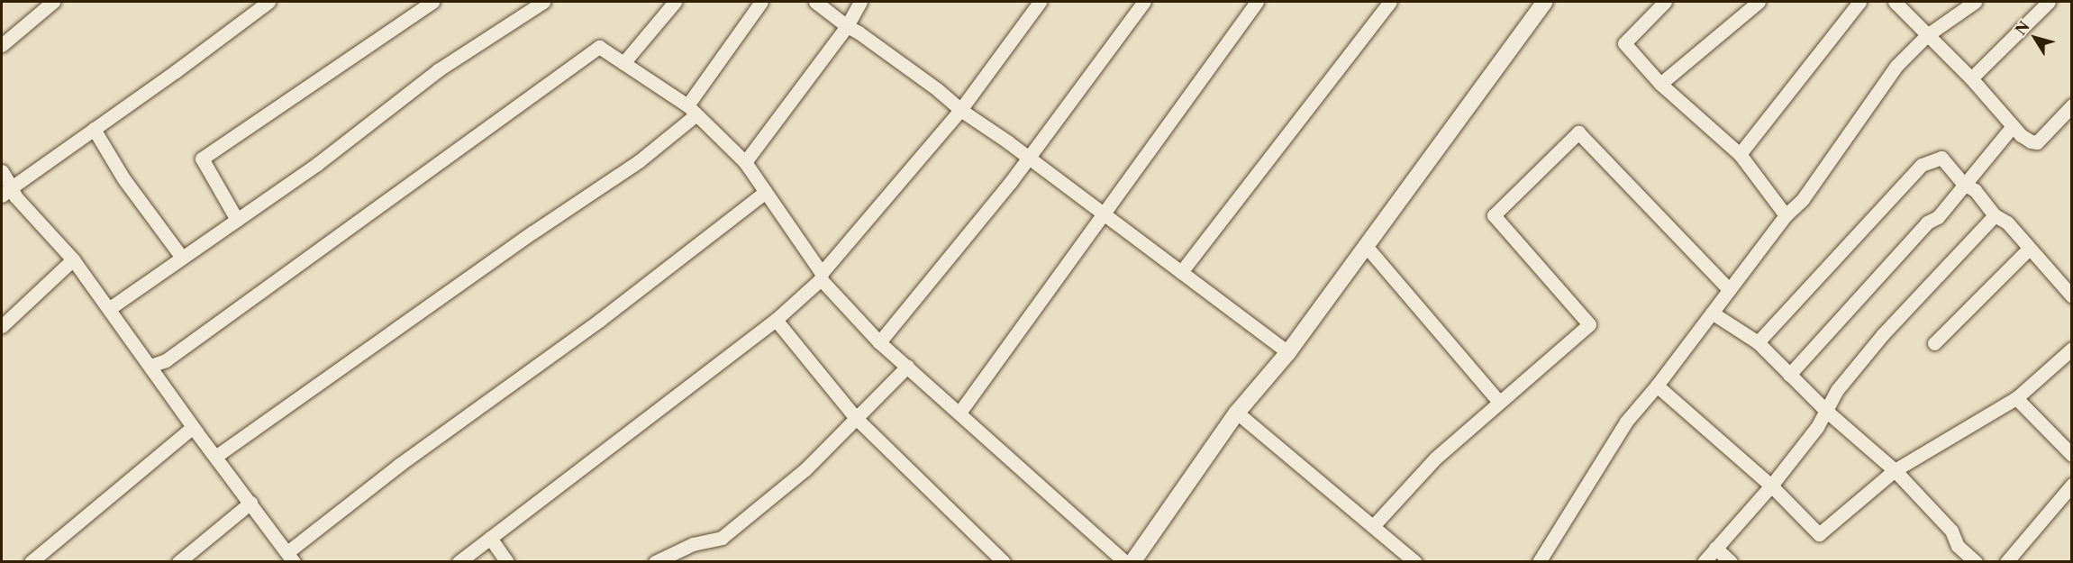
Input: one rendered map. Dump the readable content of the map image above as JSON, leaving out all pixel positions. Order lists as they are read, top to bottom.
{
  "north": "top left"
}
